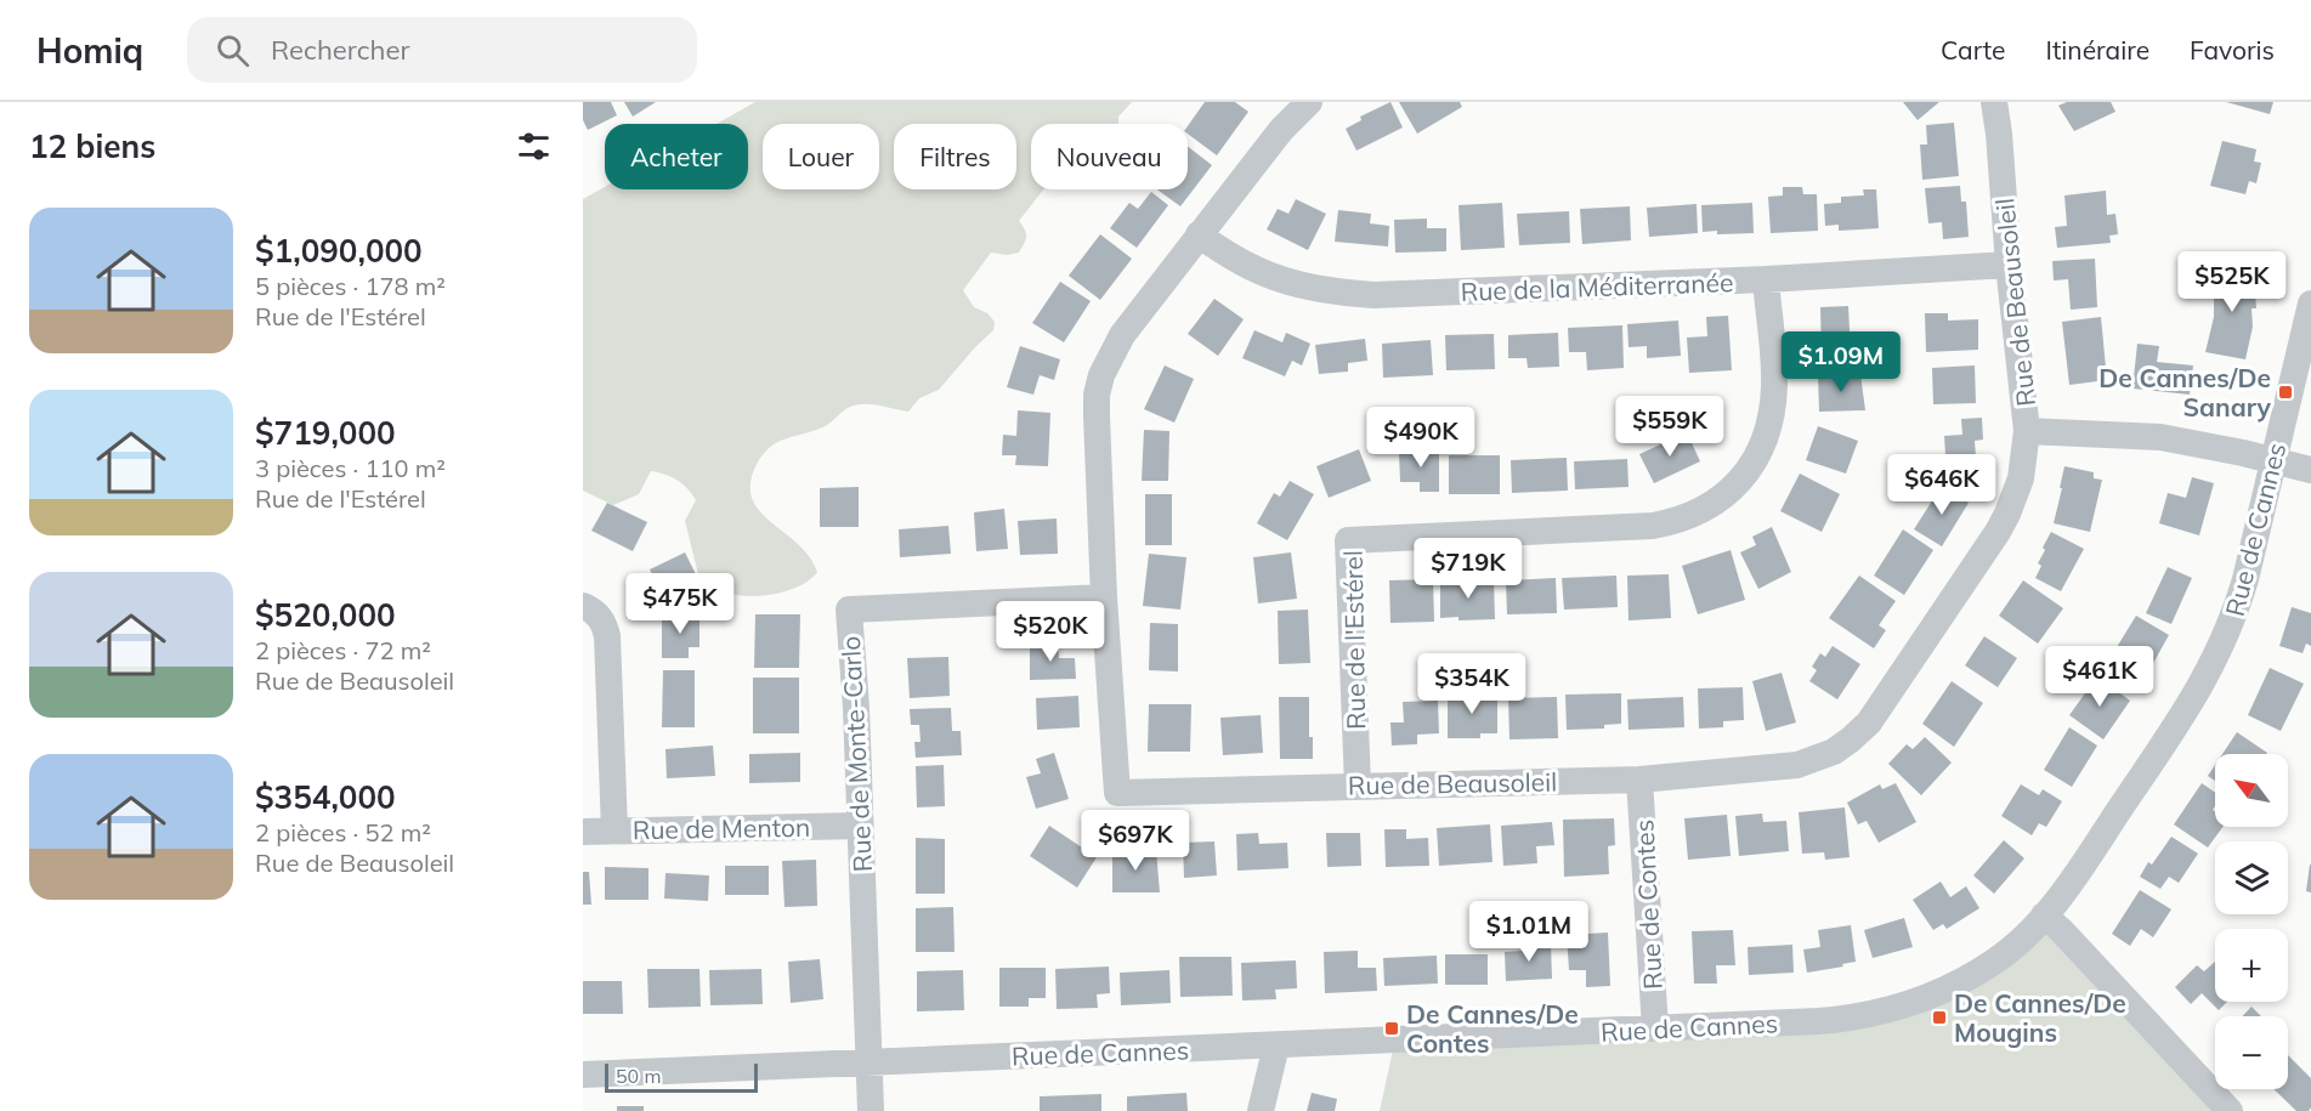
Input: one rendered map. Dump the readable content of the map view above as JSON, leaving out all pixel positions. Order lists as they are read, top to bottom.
{
  "streets": {
    "street": [
      "Rue de la Méditerranée",
      "Rue de Beausoleil",
      "Rue de Cannes",
      "Rue de l'Estérel",
      "Rue de Monte-Carlo",
      "Rue de Menton",
      "Rue de Contes"
    ]
  },
  "crossings": [
    ["Rue de la Méditerranée", "Rue de Beausoleil"],
    ["Rue de la Méditerranée", "Rue de l'Estérel"],
    ["Rue de Beausoleil", "Rue de l'Estérel"],
    ["Rue de Beausoleil", "Rue de Monte-Carlo"],
    ["Rue de Beausoleil", "Rue de Contes"],
    ["Rue de Cannes", "Rue de Monte-Carlo"],
    ["Rue de Cannes", "Rue de Contes"],
    ["Rue de Monte-Carlo", "Rue de Menton"]
  ],
  "places": {
    "transit": ["De Cannes/De Sanary", "De Cannes/De Mougins", "De Cannes/De Contes"]
  },
  "scale_bar": "50 m",
  "north": "top left",
  "page": {
    "header": "Homiq",
    "search": "Rechercher",
    "nav": ["Carte", "Itinéraire", "Favoris"],
    "heading": "12 biens",
    "chip": [
      "Acheter",
      "Louer",
      "Filtres",
      "Nouveau"
    ],
    "list": [
      {
        "name": "$1,090,000",
        "note": "5 pièces · 178 m² · Rue de l'Estérel"
      },
      {
        "name": "$719,000",
        "note": "3 pièces · 110 m² · Rue de l'Estérel"
      },
      {
        "name": "$520,000",
        "note": "2 pièces · 72 m² · Rue de Beausoleil"
      },
      {
        "name": "$354,000",
        "note": "2 pièces · 52 m² · Rue de Beausoleil"
      }
    ],
    "price": [
      "$525K",
      "$1.09M",
      "$559K",
      "$490K",
      "$646K",
      "$719K",
      "$475K",
      "$520K",
      "$461K",
      "$354K",
      "$697K",
      "$1.01M"
    ],
    "map_buttons": ["+", "−"],
    "scale": "50 m"
  }
}
